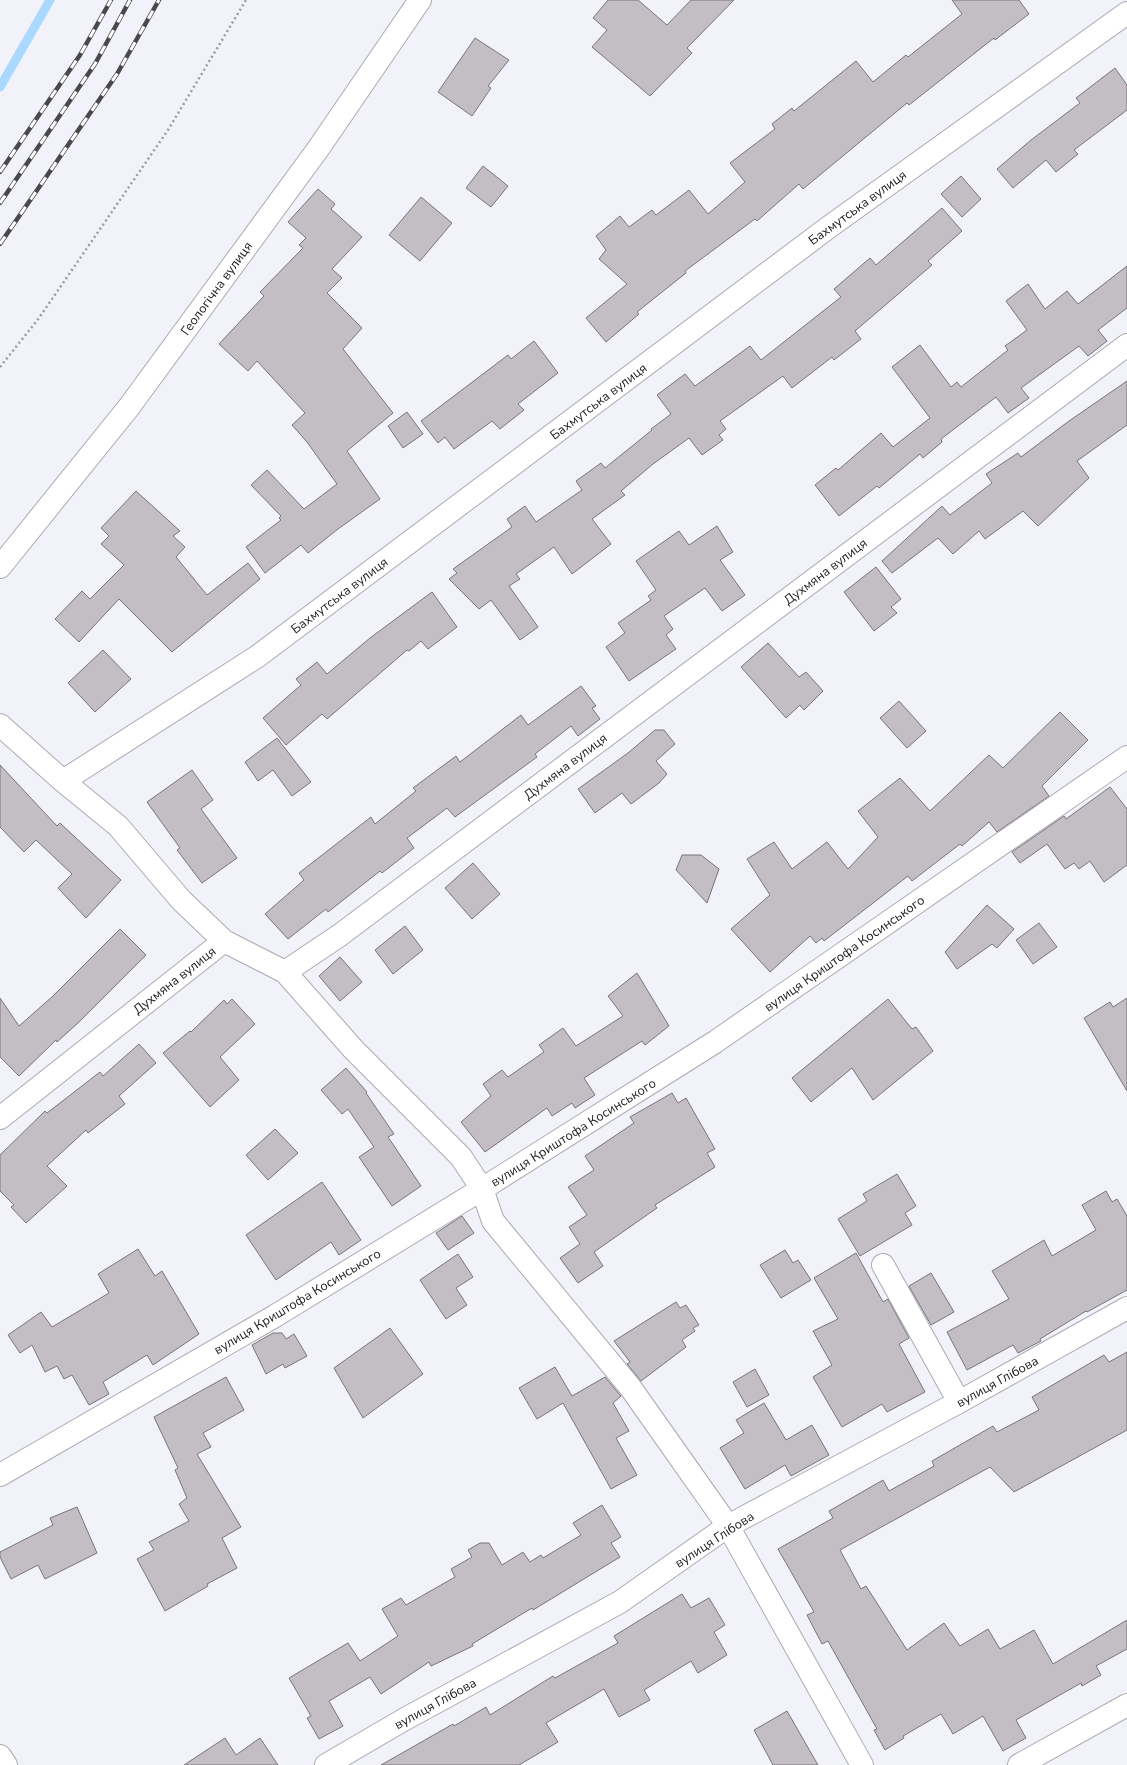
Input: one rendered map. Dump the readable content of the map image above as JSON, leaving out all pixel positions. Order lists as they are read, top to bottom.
{
  "streets": {
    "street": [
      "Бахмутська вулиця",
      "Геологічна вулиця",
      "Духмяна вулиця",
      "вулиця Криштофа Косинського",
      "вулиця Глібова"
    ]
  }
}
